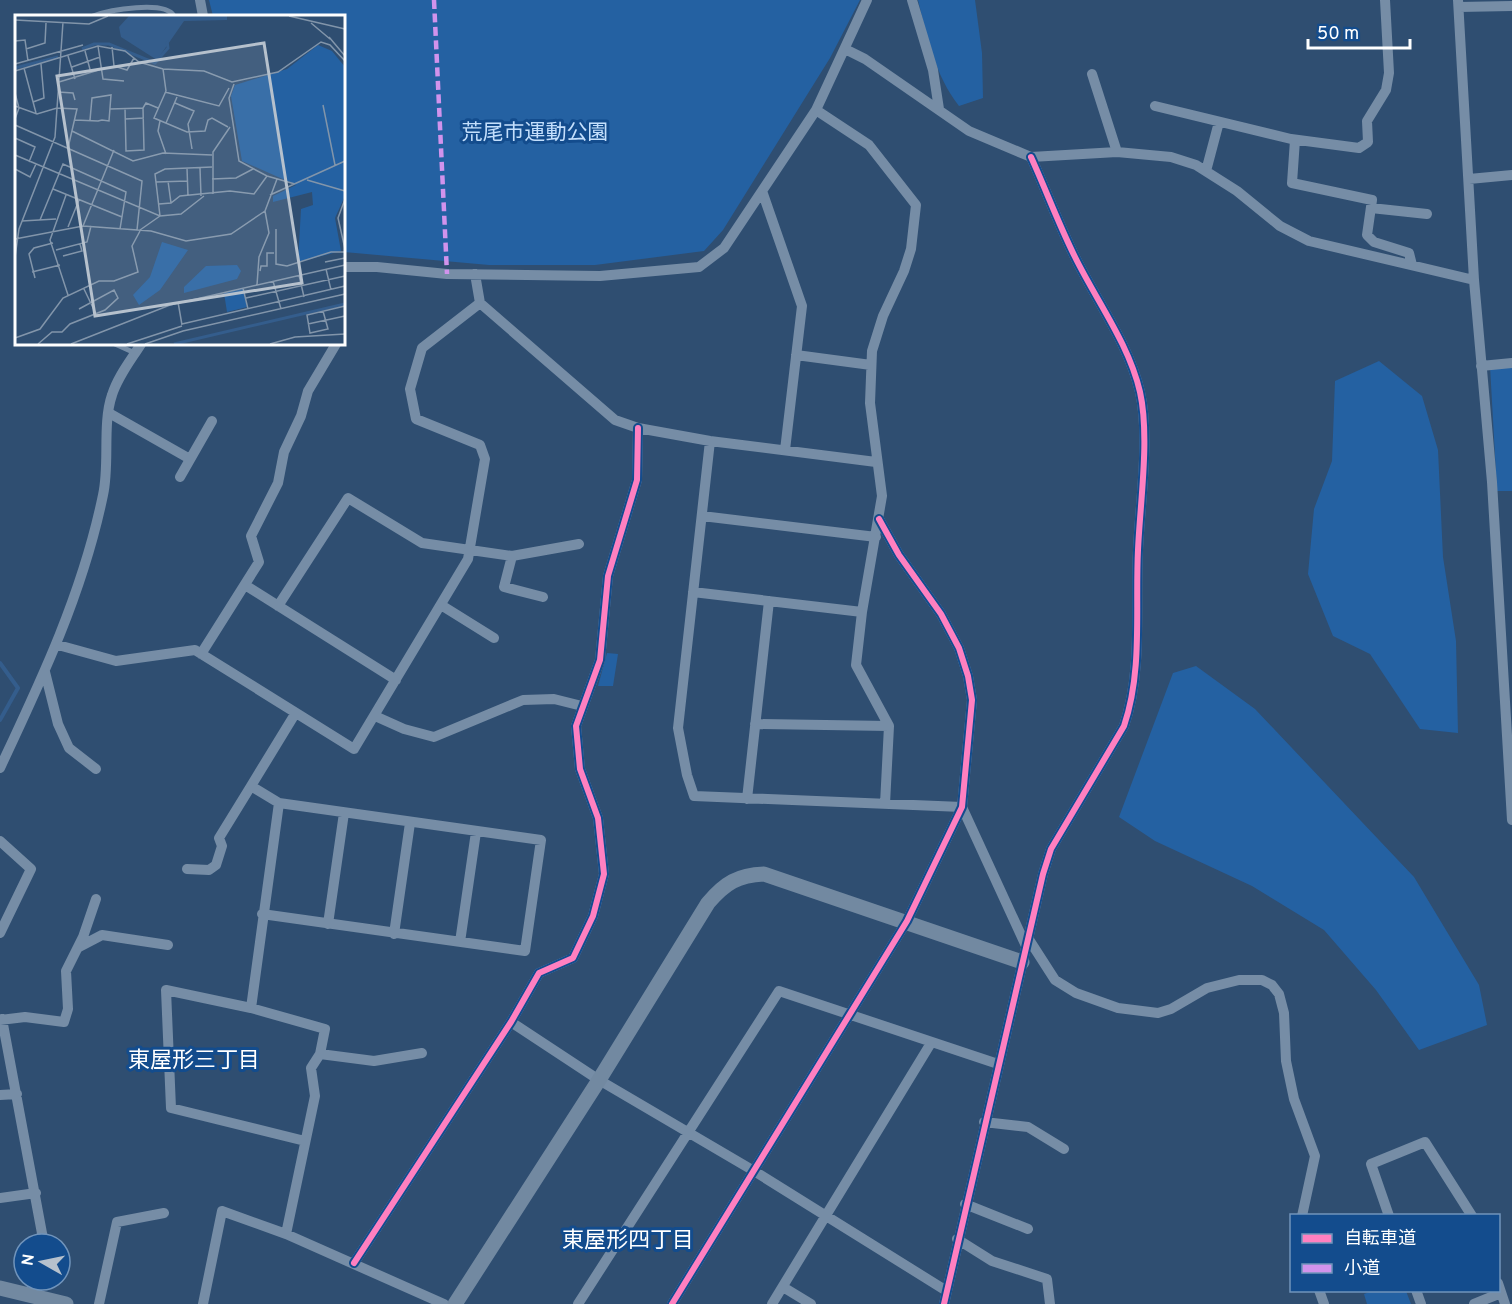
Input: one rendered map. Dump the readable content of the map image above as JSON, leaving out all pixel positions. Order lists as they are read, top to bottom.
{
  "districts": ["東屋形三丁目", "東屋形四丁目"],
  "parks": ["荒尾市運動公園"],
  "legend": ["自転車道", "小道"],
  "scale_bar": "50 m",
  "north": "left"
}
